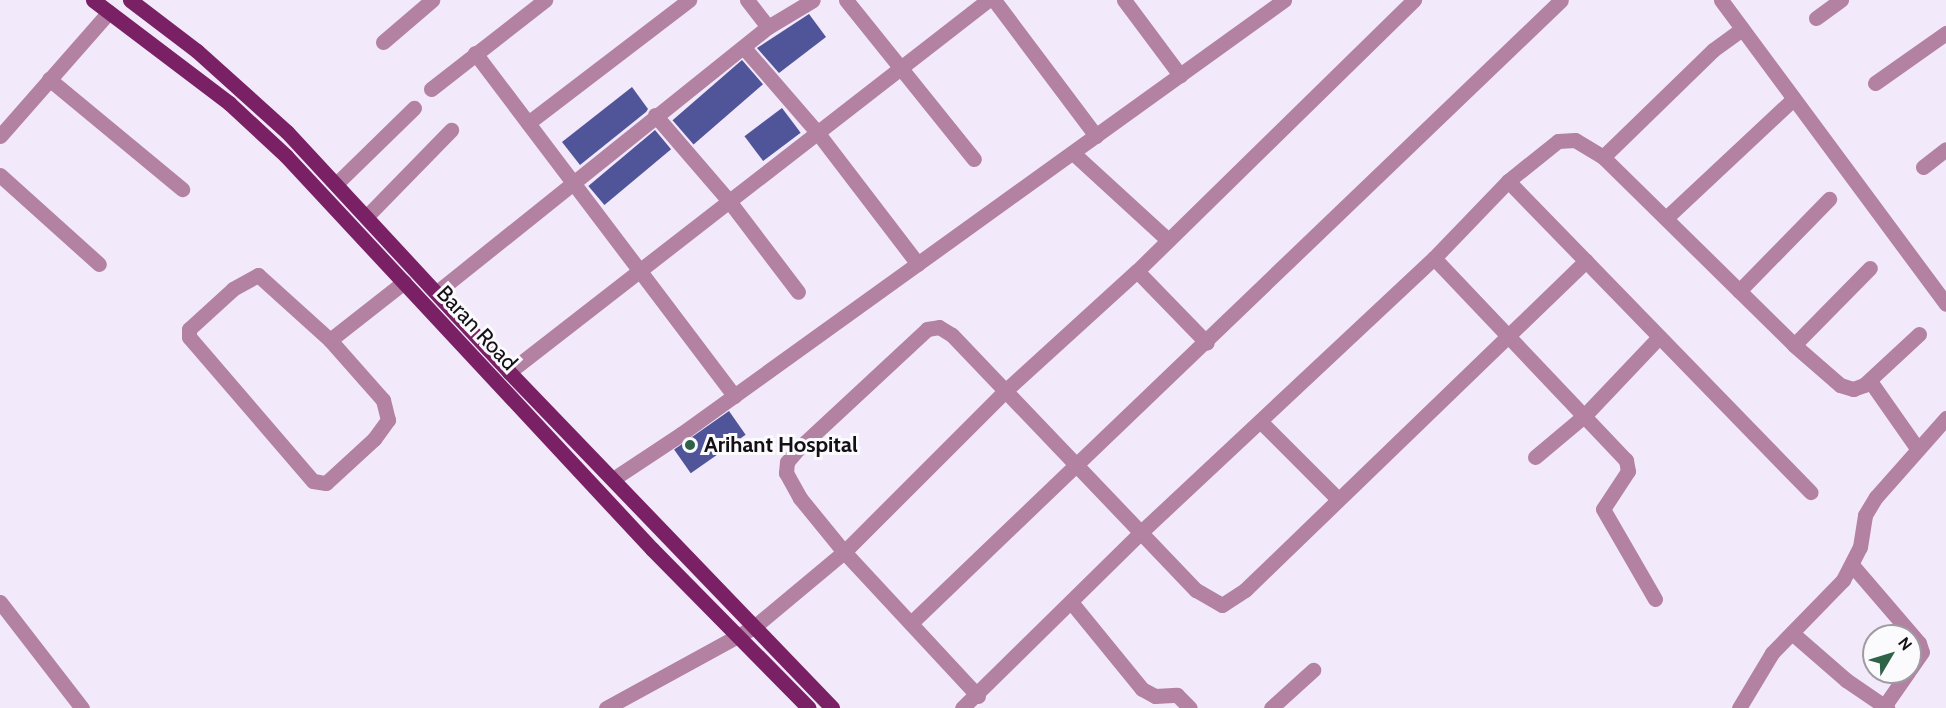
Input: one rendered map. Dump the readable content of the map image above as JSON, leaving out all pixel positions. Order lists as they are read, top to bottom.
{
  "streets": {
    "main road": ["Baran Road"]
  },
  "places": ["Arihant Hospital"],
  "north": "top right"
}
